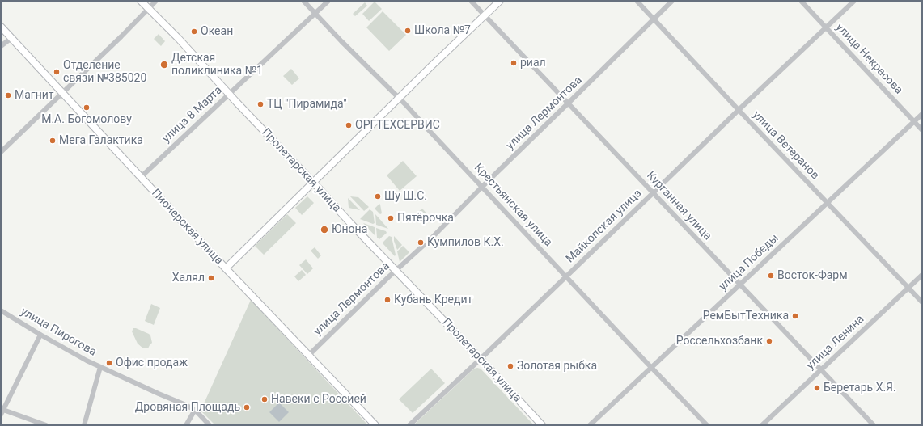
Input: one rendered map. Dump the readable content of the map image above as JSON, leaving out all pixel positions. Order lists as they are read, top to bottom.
{
  "streets": {
    "main road": ["Пролетарская улица", "Пионерская улица"],
    "street": [
      "улица Некрасова",
      "улица Лермонтова",
      "улица 8 Марта",
      "улица Ветеранов",
      "Крестьянская улица",
      "Курганная улица",
      "Майкопская улица",
      "улица Победы",
      "улица Пирогова",
      "улица Ленина"
    ]
  },
  "crossings": [
    ["улица Некрасова", "Майкопская улица"],
    ["улица Некрасова", "улица Победы"],
    ["улица Лермонтова", "улица Ветеранов"],
    ["улица Лермонтова", "Пролетарская улица"],
    ["улица Лермонтова", "Крестьянская улица"],
    ["улица Лермонтова", "Курганная улица"],
    ["улица Лермонтова", "Пионерская улица"],
    ["улица 8 Марта", "Пролетарская улица"],
    ["улица 8 Марта", "Крестьянская улица"],
    ["улица 8 Марта", "Пионерская улица"],
    ["улица Ветеранов", "Майкопская улица"],
    ["улица Ветеранов", "улица Победы"],
    ["улица Ветеранов", "улица Ленина"],
    ["Пролетарская улица", "Майкопская улица"],
    ["Крестьянская улица", "Майкопская улица"],
    ["Крестьянская улица", "улица Победы"],
    ["Курганная улица", "Майкопская улица"],
    ["Курганная улица", "улица Победы"],
    ["Курганная улица", "улица Ленина"]
  ],
  "places": [
    "Школа №7",
    "Океан",
    "риал",
    "Детская поликлиника №1",
    "Отделение связи №385020",
    "Магнит",
    "ТЦ \"Пирамида\"",
    "М.А. Богомолову",
    "ОРГТЕХСЕРВИС",
    "Мега Галактика",
    "Шу Ш.С.",
    "Пятёрочка",
    "Юнона",
    "Кумпилов К.Х.",
    "Восток-Фарм",
    "Халял",
    "Кубань Кредит",
    "РемБытТехника",
    "Россельхозбанк",
    "Офис продаж",
    "Золотая рыбка",
    "Беретарь Х.Я.",
    "Навеки с Россией",
    "Дровяная Площадь"
  ]
}
